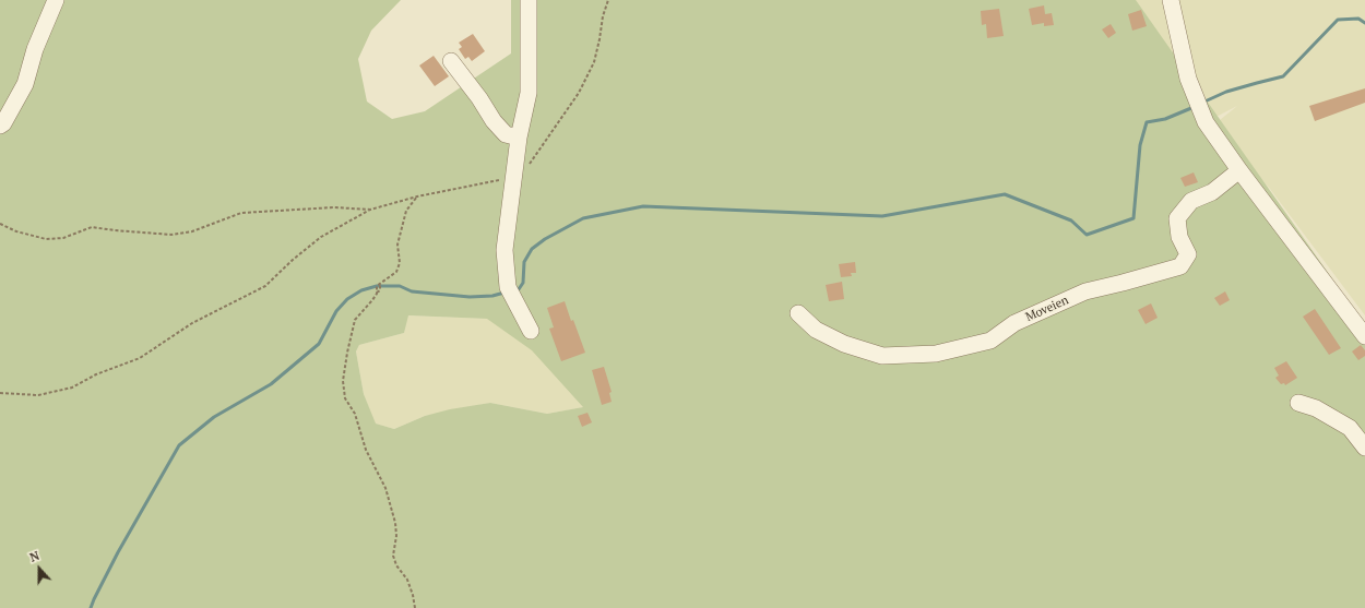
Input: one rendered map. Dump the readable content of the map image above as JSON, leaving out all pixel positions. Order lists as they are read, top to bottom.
{
  "streets": {
    "street": ["Moveien"]
  },
  "north": "top"
}
